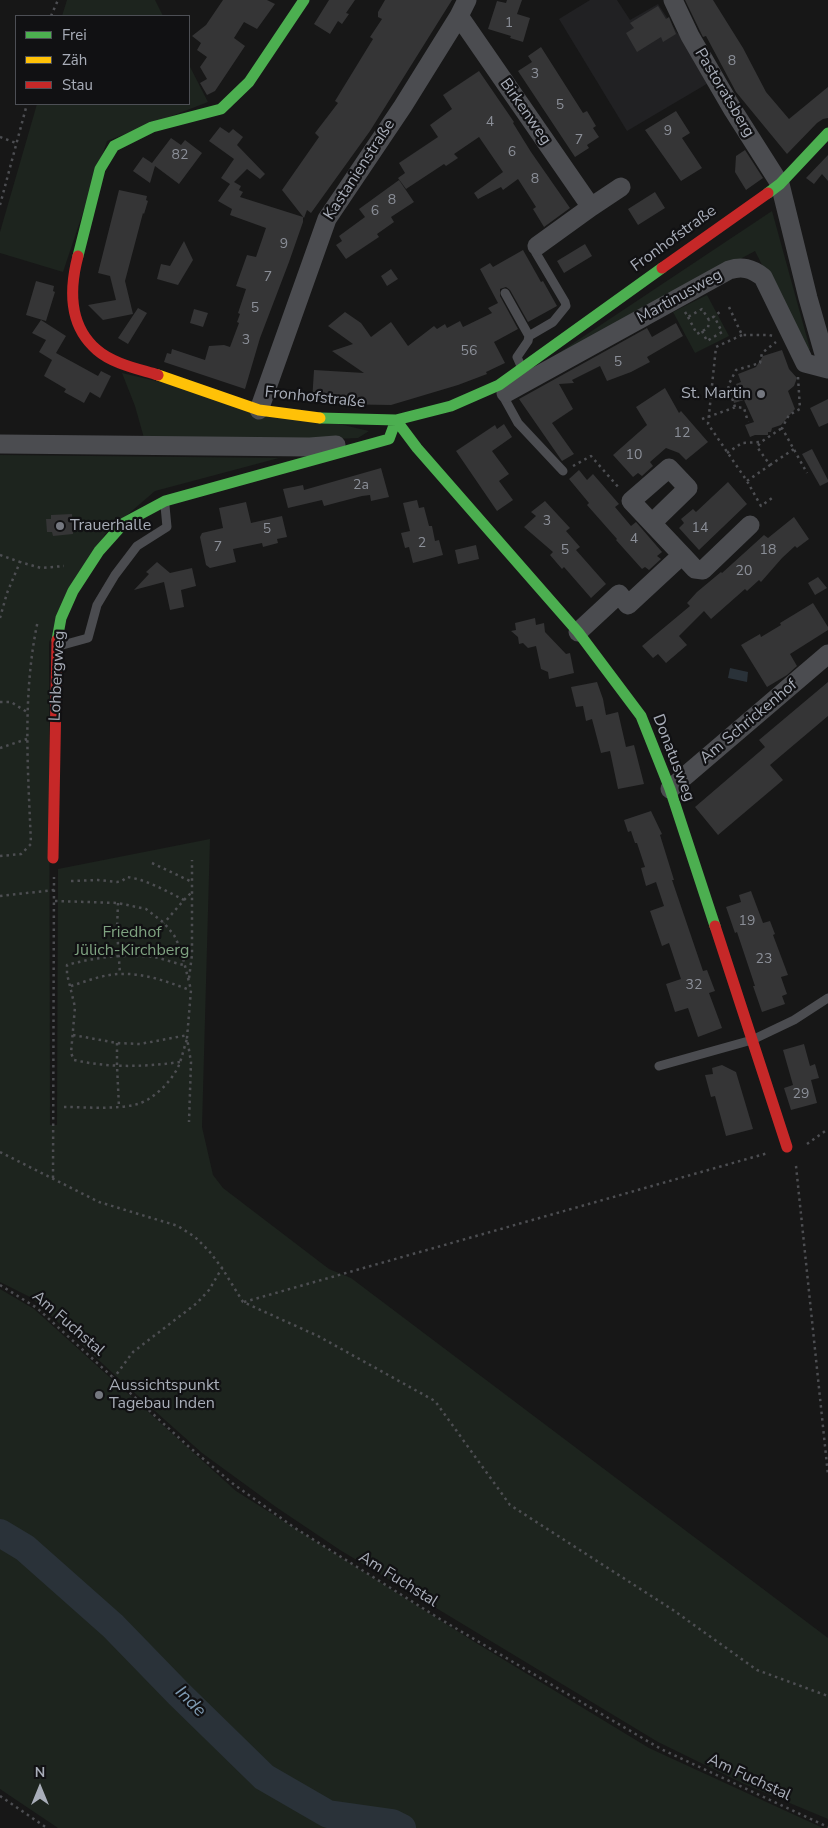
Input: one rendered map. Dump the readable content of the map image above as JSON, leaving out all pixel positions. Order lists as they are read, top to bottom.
{
  "streets": {
    "street": [
      "Pastoratsberg",
      "Birkenweg",
      "Kastanienstraße",
      "Fronhofstraße",
      "Martinusweg",
      "Lohbergweg",
      "Am Schrickenhof",
      "Donatusweg"
    ],
    "path": ["Am Fuchstal"]
  },
  "crossings": [
    ["Pastoratsberg", "Fronhofstraße"],
    ["Birkenweg", "Kastanienstraße"],
    ["Kastanienstraße", "Fronhofstraße"],
    ["Fronhofstraße", "Martinusweg"],
    ["Fronhofstraße", "Lohbergweg"],
    ["Fronhofstraße", "Donatusweg"],
    ["Lohbergweg", "Donatusweg"],
    ["Am Schrickenhof", "Donatusweg"]
  ],
  "water": ["Inde"],
  "parks": ["Friedhof Jülich-Kirchberg"],
  "places": ["St. Martin", "Trauerhalle", "Aussichtspunkt Tagebau Inden"],
  "house_numbers": [
    "1",
    "8",
    "3",
    "5",
    "4",
    "9",
    "7",
    "6",
    "82",
    "8",
    "8",
    "6",
    "9",
    "7",
    "5",
    "3",
    "56",
    "5",
    "12",
    "10",
    "2a",
    "3",
    "14",
    "5",
    "4",
    "2",
    "7",
    "5",
    "18",
    "20",
    "19",
    "23",
    "32",
    "29"
  ],
  "legend": ["Frei", "Zäh", "Stau"],
  "north": "top"
}
